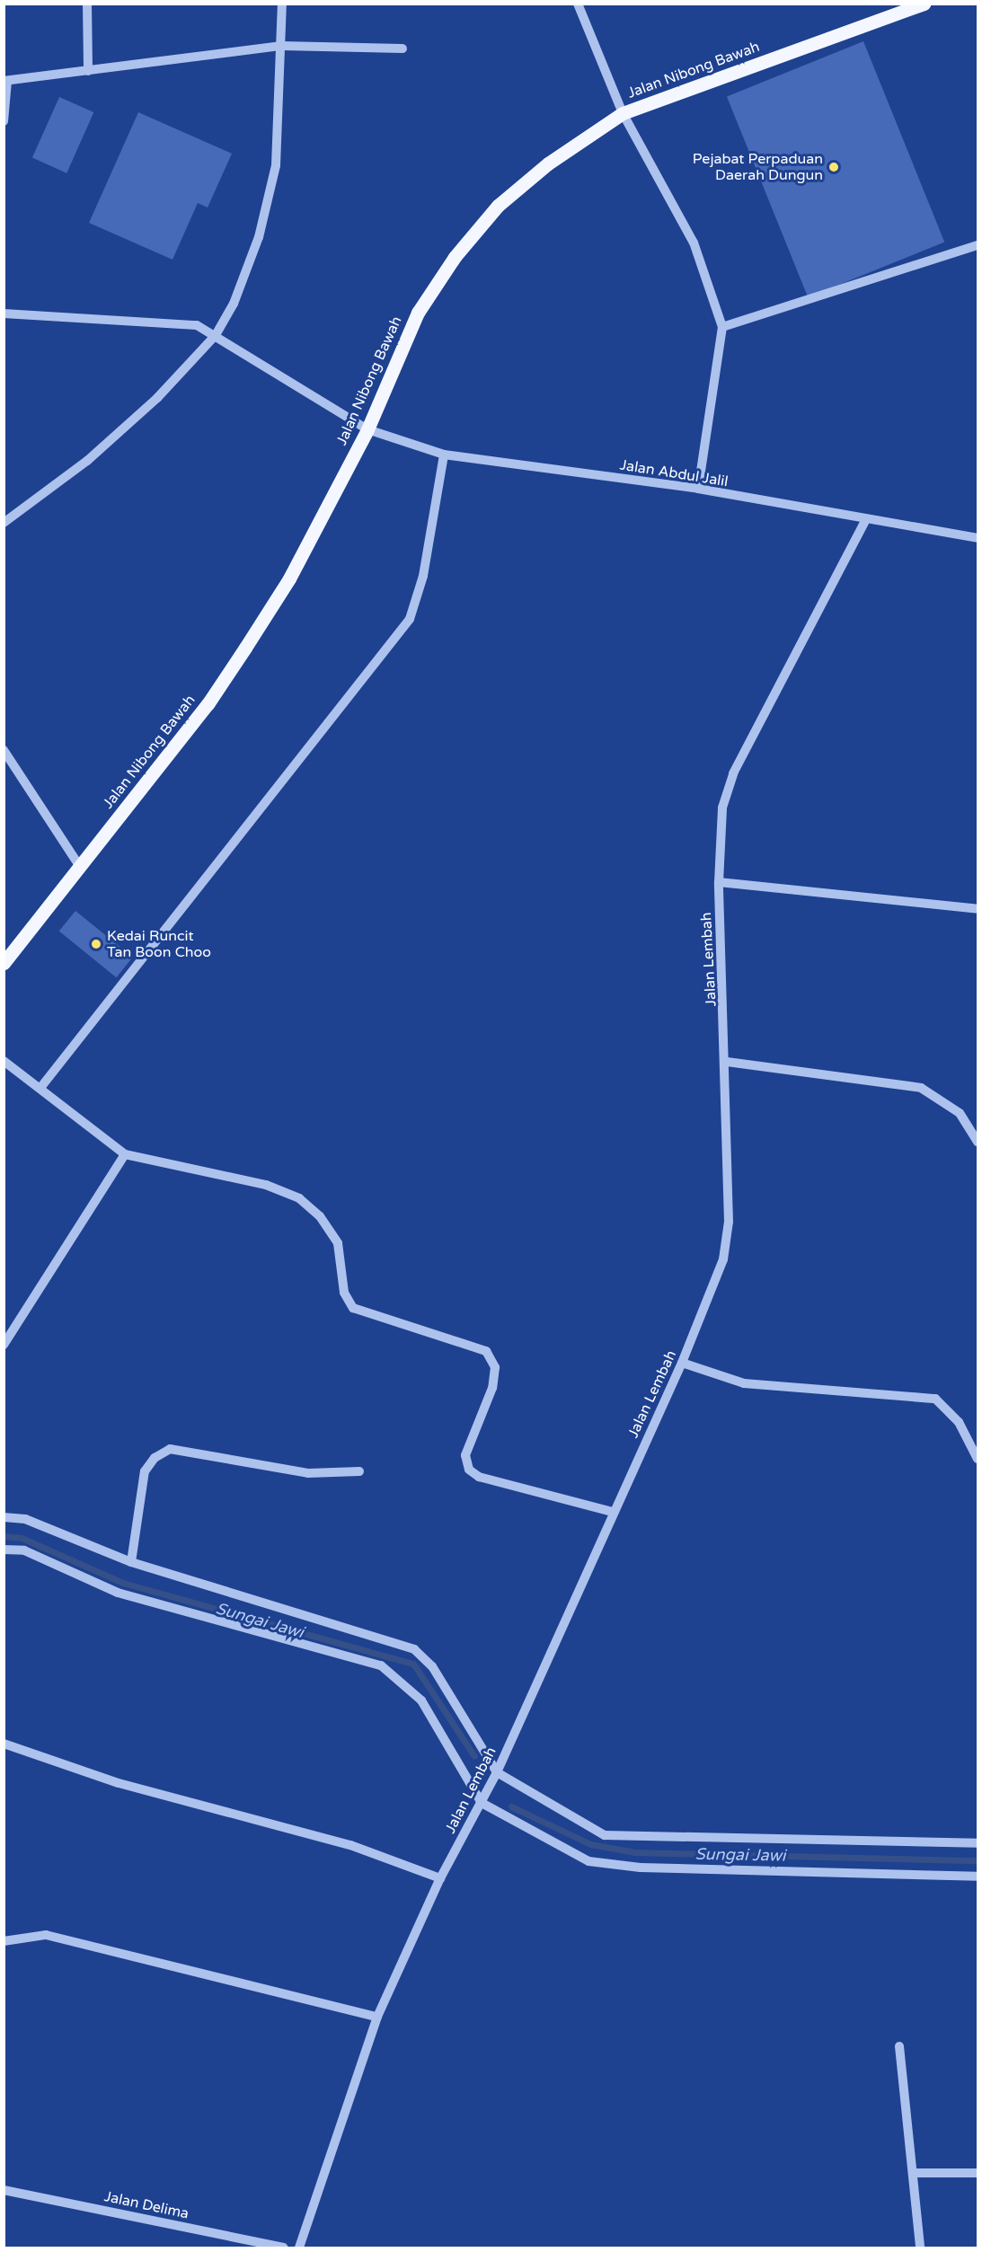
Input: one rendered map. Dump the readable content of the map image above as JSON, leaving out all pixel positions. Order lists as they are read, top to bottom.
{
  "streets": {
    "main road": ["Jalan Nibong Bawah"],
    "street": ["Jalan Abdul Jalil", "Jalan Lembah", "Jalan Delima"]
  },
  "crossings": [
    ["Jalan Nibong Bawah", "Jalan Abdul Jalil"],
    ["Jalan Abdul Jalil", "Jalan Lembah"]
  ],
  "water": ["Sungai Jawi"],
  "places": ["Pejabat Perpaduan Daerah Dungun", "Kedai Runcit Tan Boon Choo"]
}
